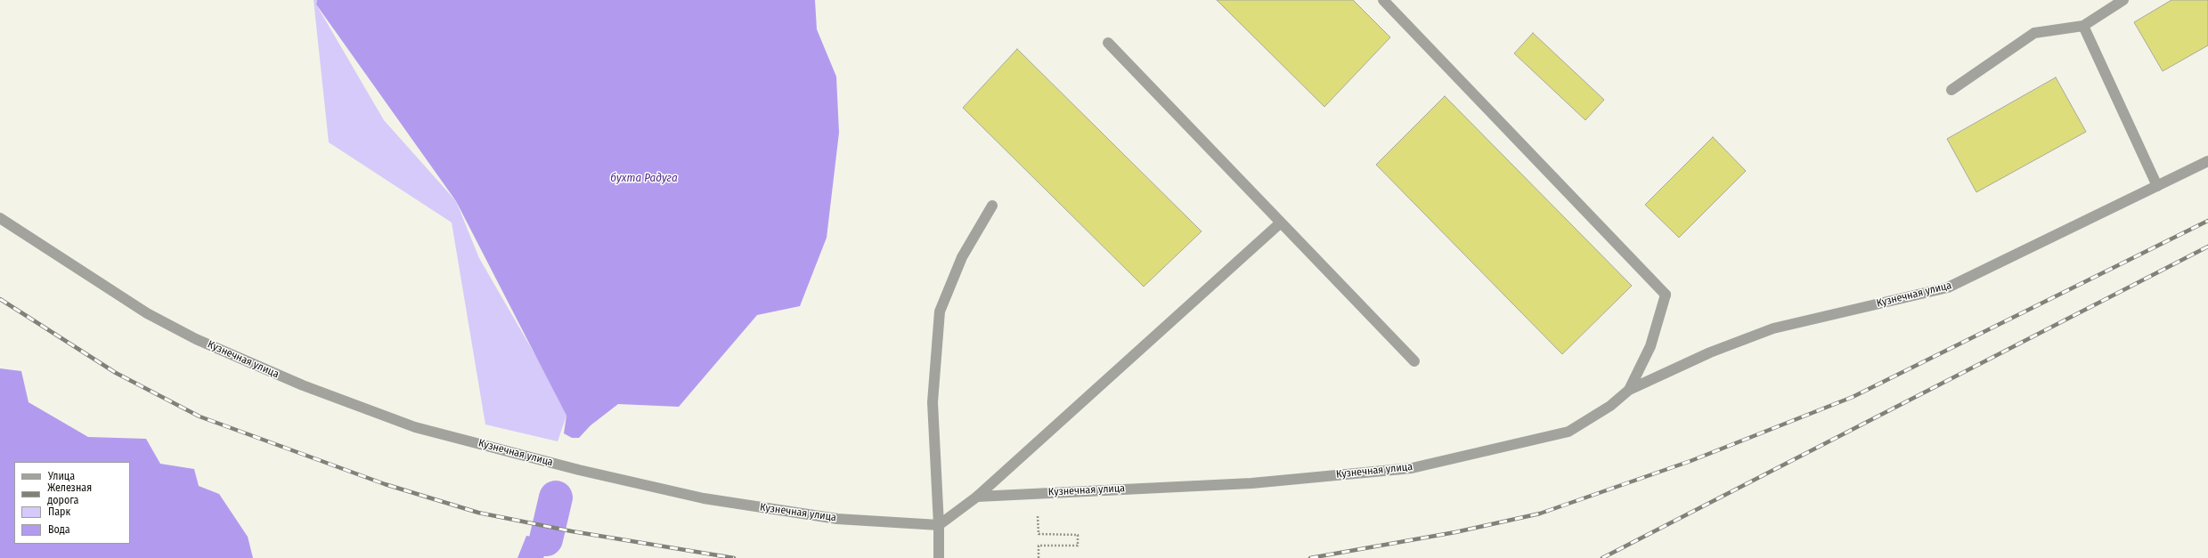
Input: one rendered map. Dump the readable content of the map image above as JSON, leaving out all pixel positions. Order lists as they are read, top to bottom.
{
  "streets": {
    "street": ["Кузнечная улица"]
  },
  "water": ["бухта Радуга"],
  "legend": [
    "Улица",
    "Железная дорога",
    "Парк",
    "Вода"
  ]
}
